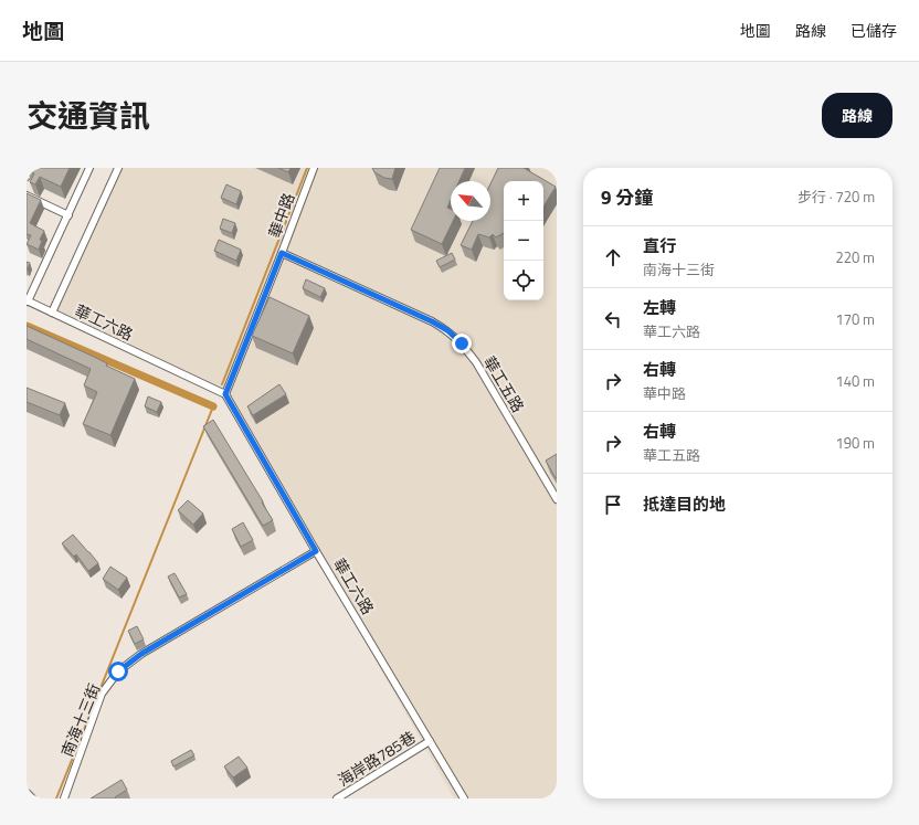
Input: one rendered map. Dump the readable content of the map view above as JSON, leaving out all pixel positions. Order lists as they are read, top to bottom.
{
  "streets": {
    "street": [
      "華中路",
      "華工六路",
      "華工五路",
      "南海十三街",
      "海岸路785巷"
    ]
  },
  "crossings": [
    ["華中路", "華工六路"],
    ["華中路", "華工五路"],
    ["華工六路", "南海十三街"],
    ["華工六路", "海岸路785巷"]
  ],
  "north": "top left",
  "page": {
    "header": "地圖",
    "nav": ["地圖", "路線", "已儲存"],
    "title": "交通資訊",
    "buttons": "路線",
    "heading": ["9 分鐘", "步行 · 720 m"],
    "map_buttons": ["+", "−"],
    "list": [
      ["直行", "南海十三街", "220 m"],
      ["左轉", "華工六路", "170 m"],
      ["右轉", "華中路", "140 m"],
      ["右轉", "華工五路", "190 m"],
      "抵達目的地"
    ]
  }
}
